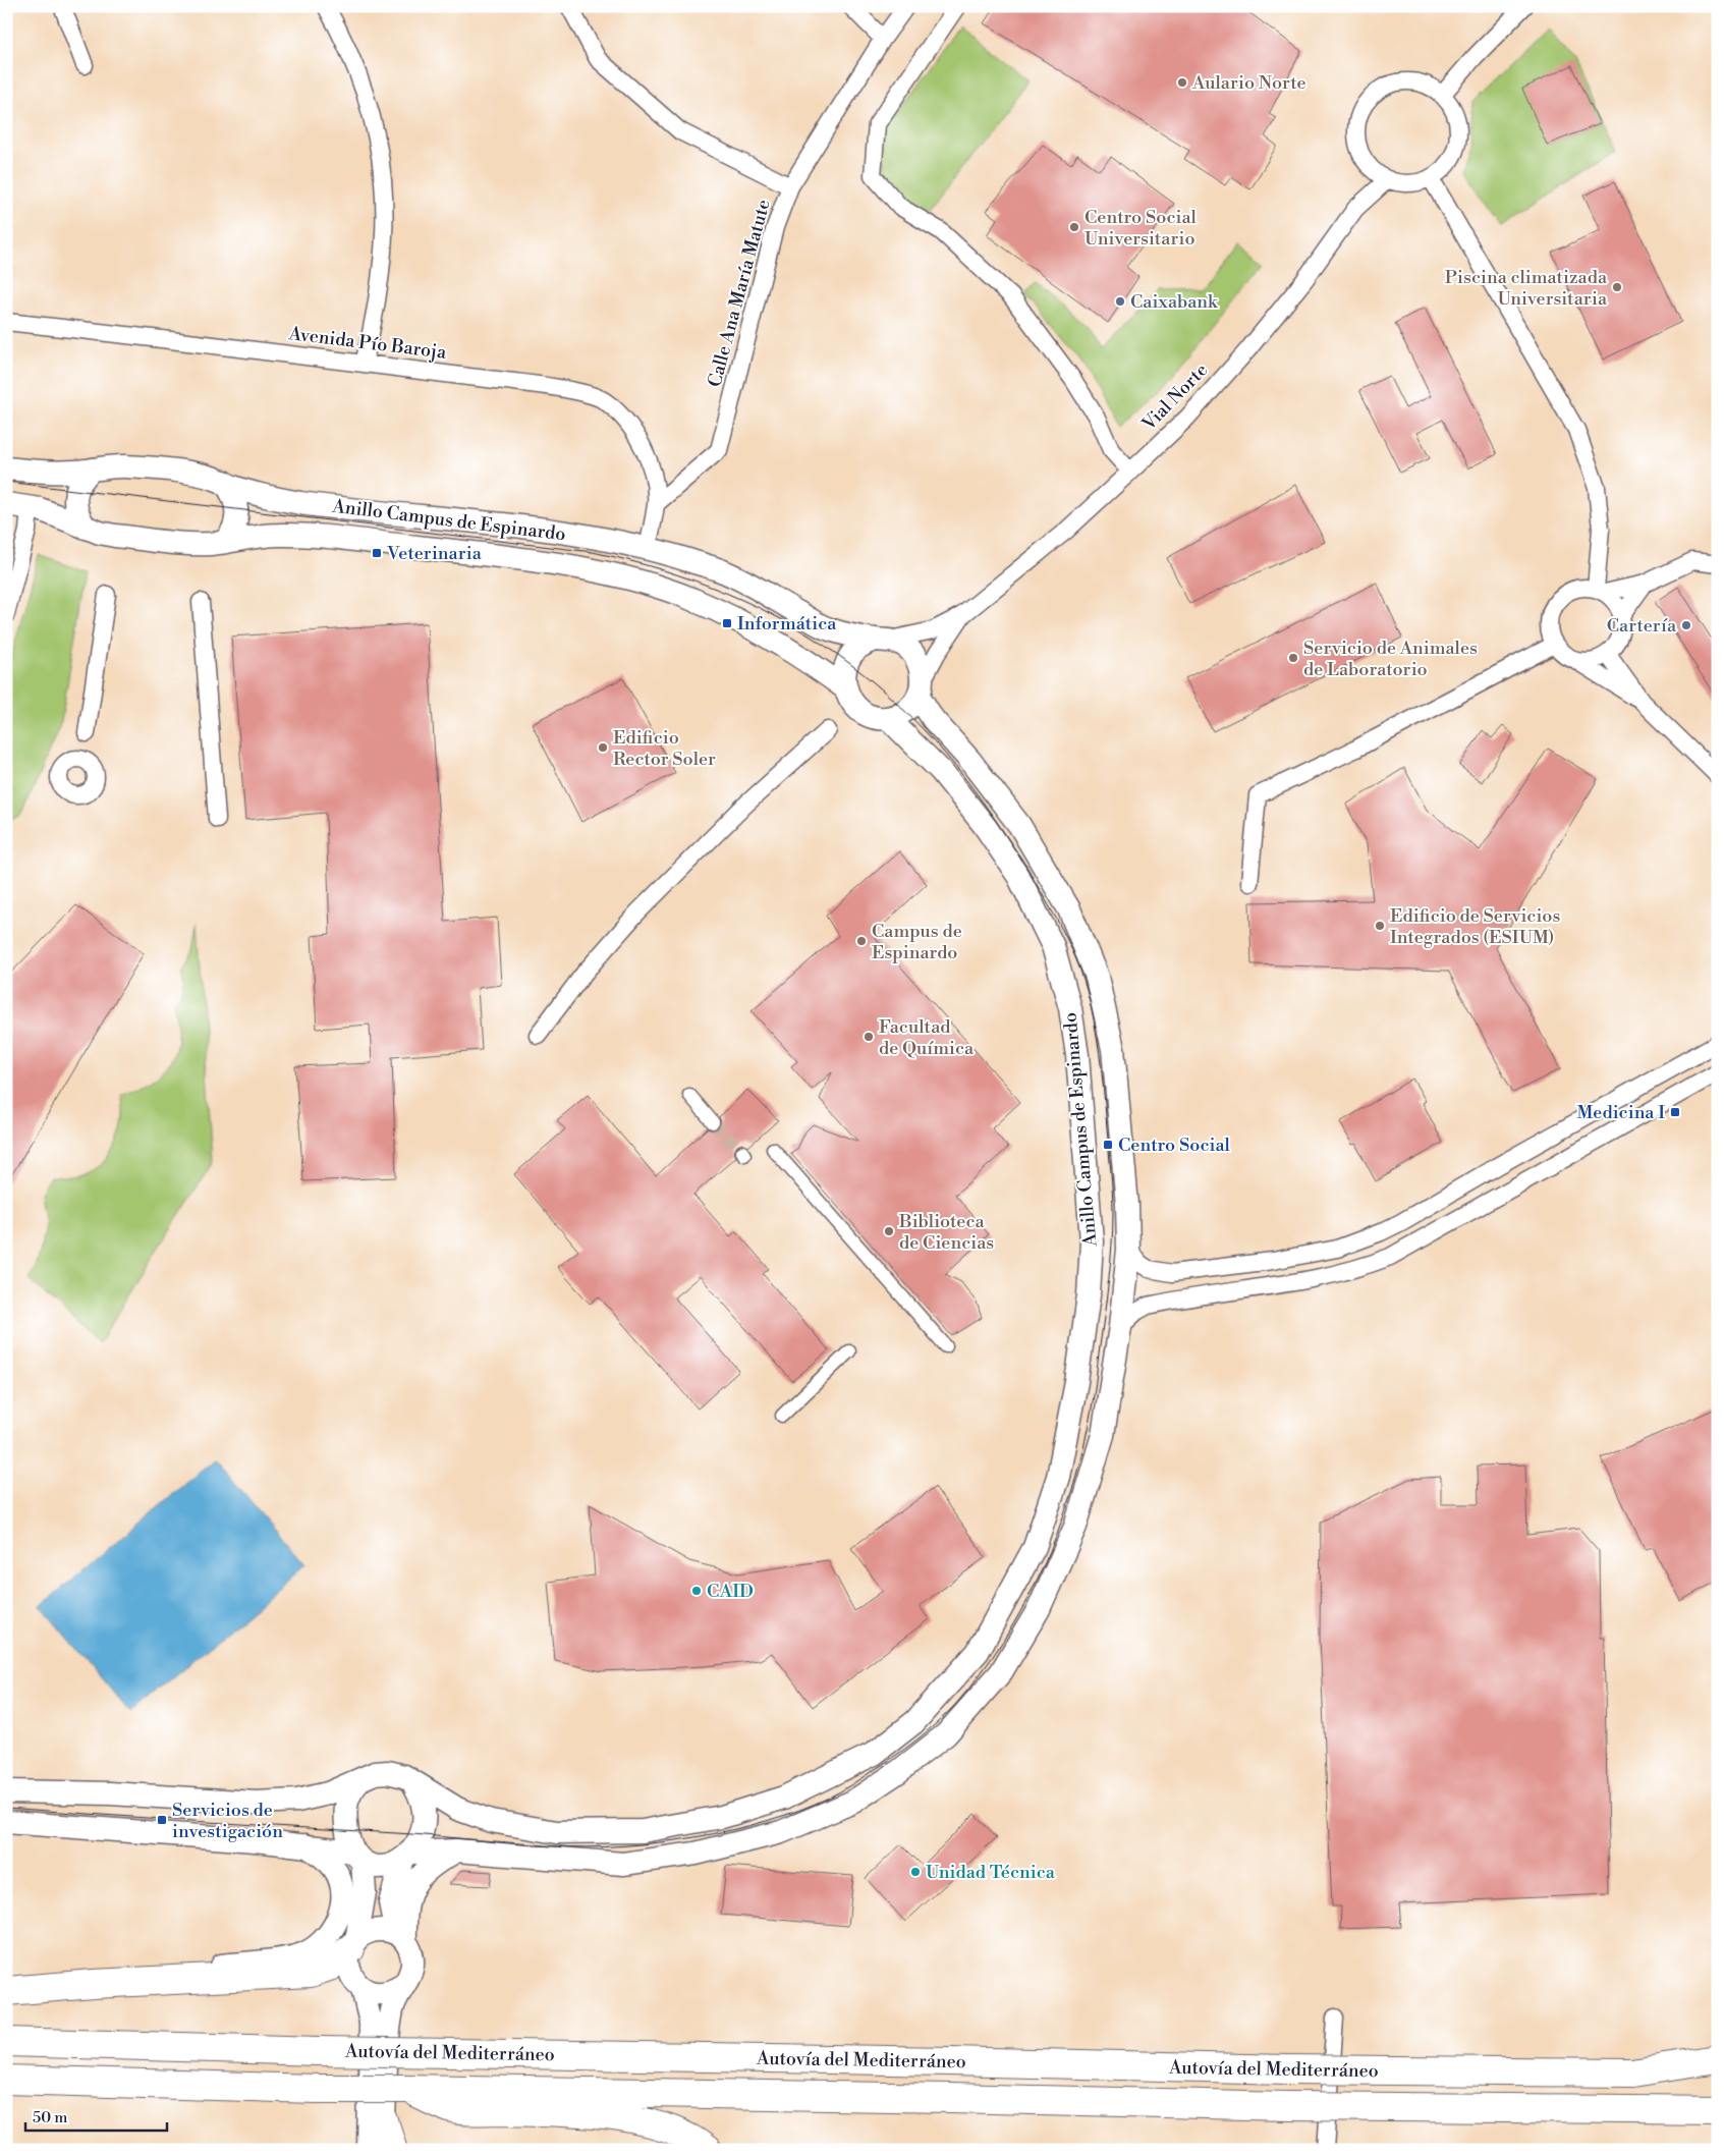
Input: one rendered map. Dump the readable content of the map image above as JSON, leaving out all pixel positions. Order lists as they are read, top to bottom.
{
  "streets": {
    "highway": ["Autovía del Mediterráneo"],
    "main road": ["Anillo Campus de Espinardo"],
    "street": ["Calle Ana María Matute", "Avenida Pío Baroja", "Vial Norte"]
  },
  "crossings": [
    ["Calle Ana María Matute", "Avenida Pío Baroja"],
    ["Avenida Pío Baroja", "Anillo Campus de Espinardo"],
    ["Vial Norte", "Anillo Campus de Espinardo"]
  ],
  "places": {
    "other": [
      "Aulario Norte",
      "Centro Social Universitario",
      "Piscina climatizada Universitaria",
      "Caixabank",
      "Cartería",
      "Servicio de Animales de Laboratorio",
      "Edificio Rector Soler",
      "Edificio de Servicios Integrados (ESIUM)",
      "Campus de Espinardo",
      "Facultad de Química",
      "Biblioteca de Ciencias",
      "CAID",
      "Unidad Técnica"
    ],
    "transit": [
      "Veterinaria",
      "Informática",
      "Medicina I",
      "Centro Social",
      "Servicios de investigación"
    ]
  },
  "scale_bar": "50 m"
}
